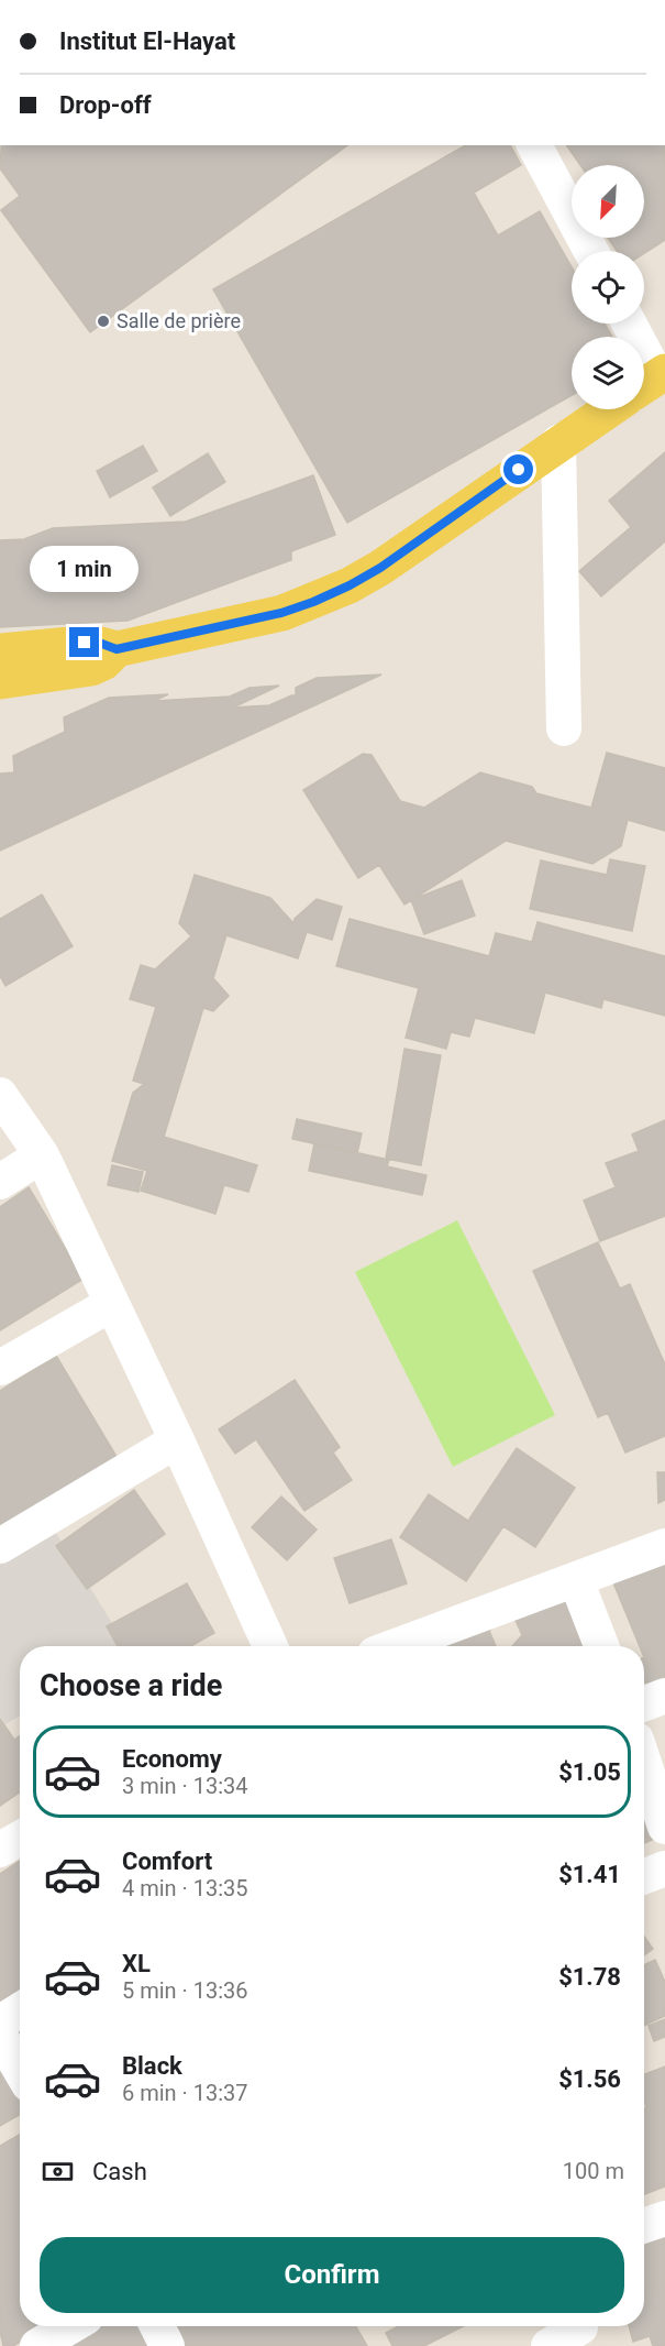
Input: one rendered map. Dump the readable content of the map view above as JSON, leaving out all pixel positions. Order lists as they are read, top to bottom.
{
  "places": ["Salle de prière"],
  "north": "bottom left",
  "page": {
    "banner": ["Institut El-Hayat", "Drop-off"],
    "bubble": "1 min",
    "heading": "Choose a ride",
    "list": [
      {
        "name": "Economy",
        "note": "3 min · 13:34",
        "value": "$1.05"
      },
      {
        "name": "Comfort",
        "note": "4 min · 13:35",
        "value": "$1.41"
      },
      {
        "name": "XL",
        "note": "5 min · 13:36",
        "value": "$1.78"
      },
      {
        "name": "Black",
        "note": "6 min · 13:37",
        "value": "$1.56"
      }
    ],
    "pay": ["Cash", "100 m"],
    "buttons": "Confirm"
  }
}
